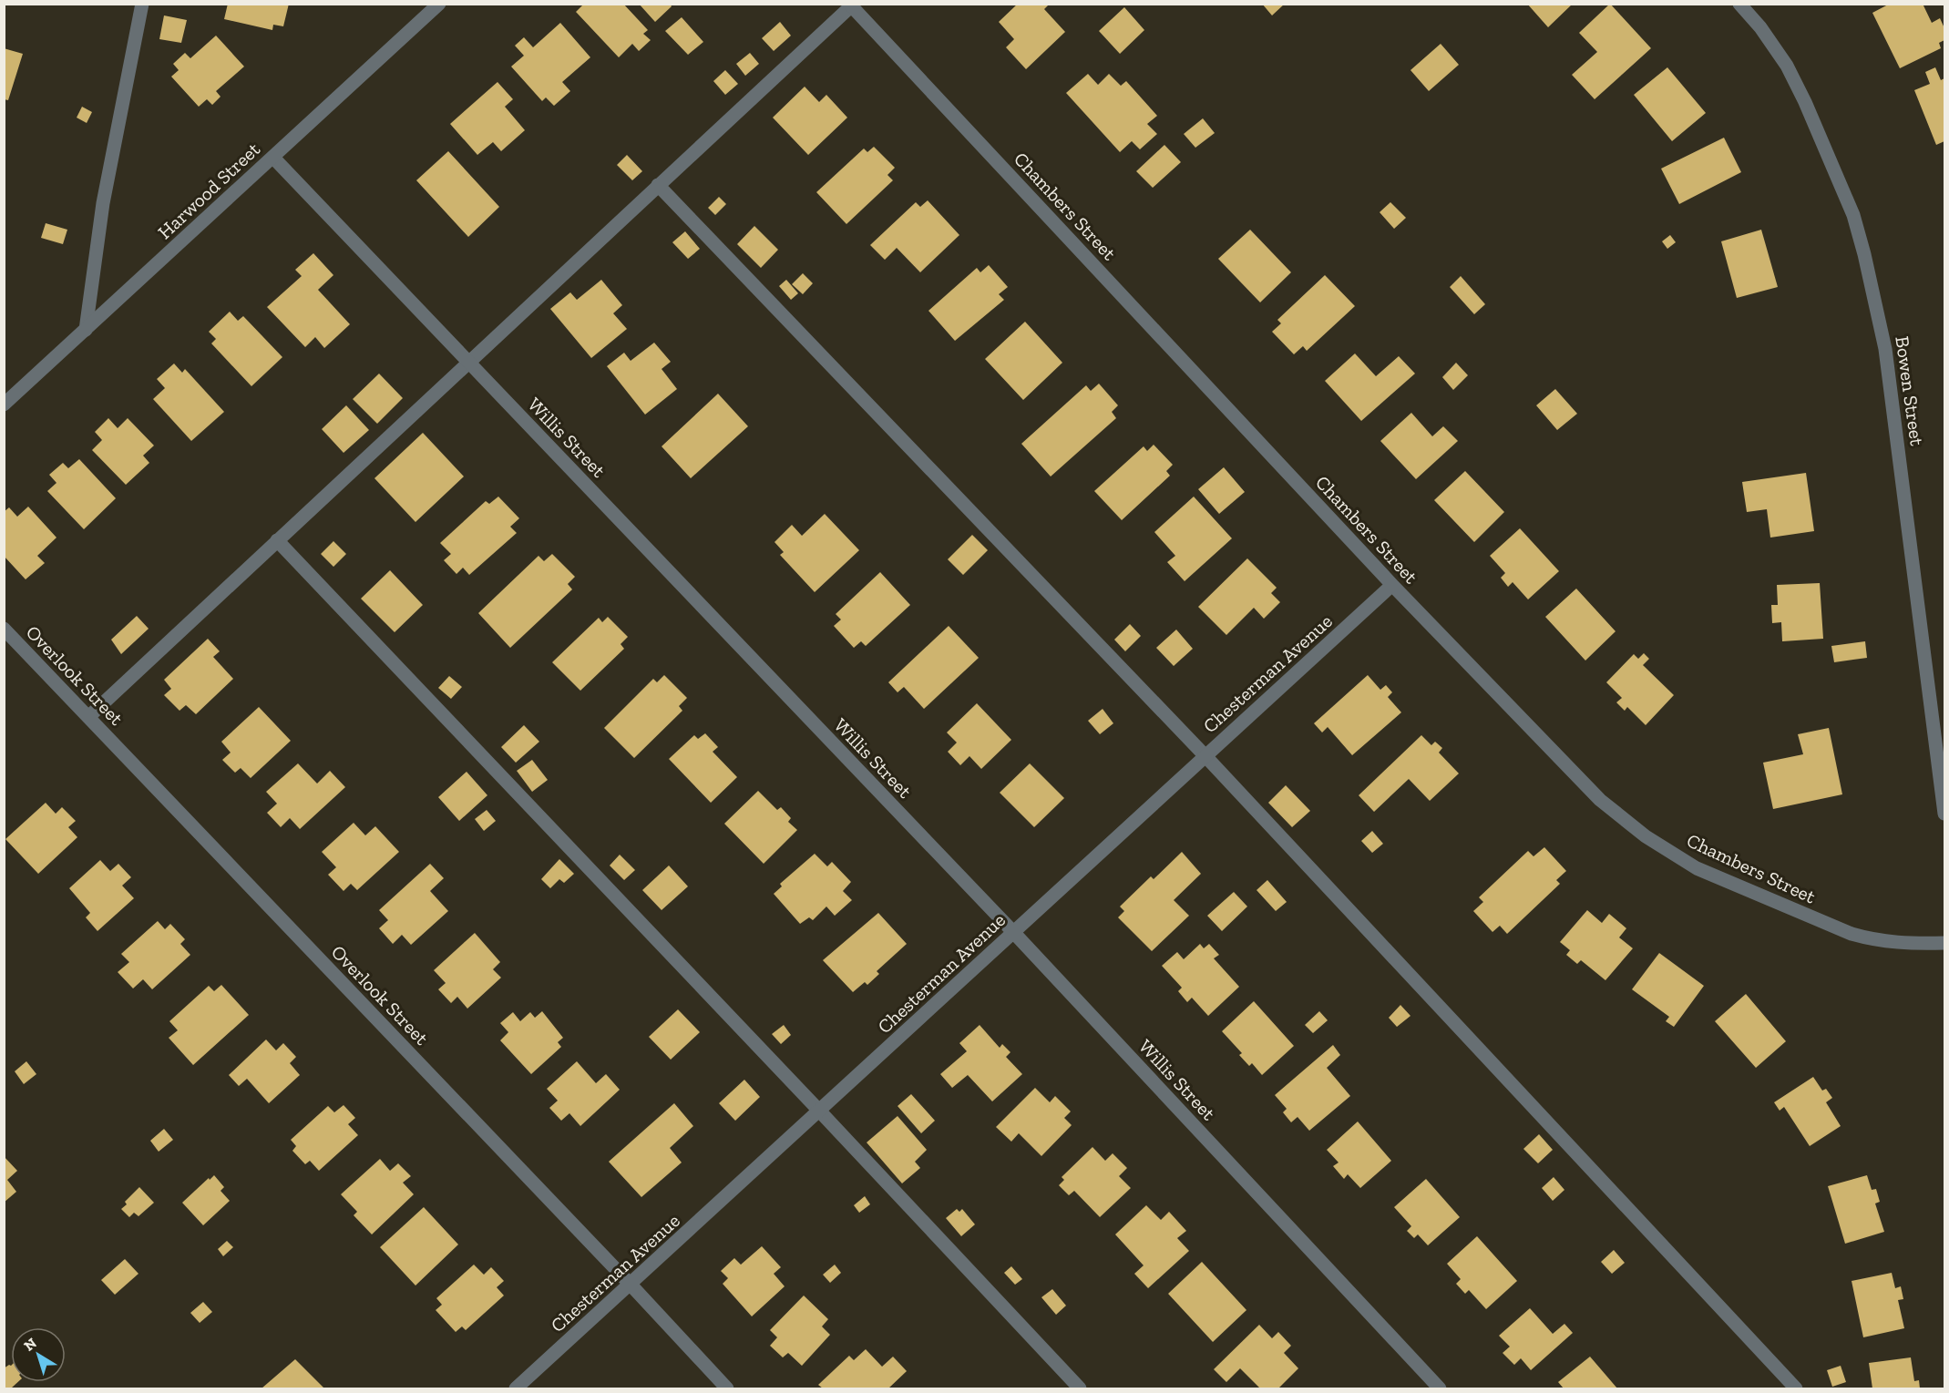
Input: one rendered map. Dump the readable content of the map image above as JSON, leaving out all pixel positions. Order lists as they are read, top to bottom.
{
  "streets": {
    "street": [
      "Harwood Street",
      "Chambers Street",
      "Bowen Street",
      "Willis Street",
      "Chesterman Avenue",
      "Overlook Street"
    ]
  },
  "crossings": [
    ["Harwood Street", "Willis Street"],
    ["Chambers Street", "Chesterman Avenue"],
    ["Willis Street", "Chesterman Avenue"],
    ["Chesterman Avenue", "Overlook Street"]
  ],
  "north": "top left"
}
